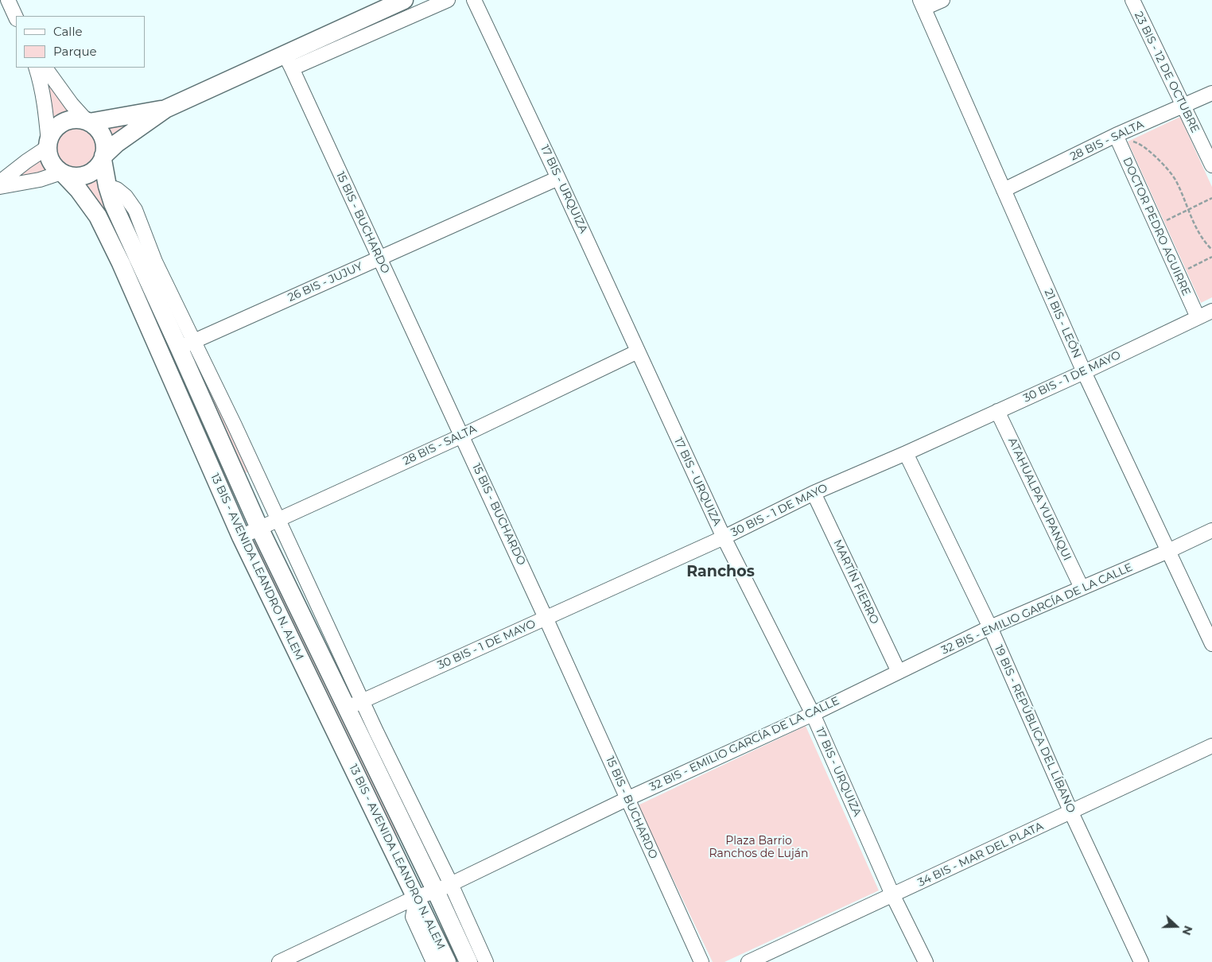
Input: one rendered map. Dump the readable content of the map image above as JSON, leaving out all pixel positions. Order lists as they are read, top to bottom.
{
  "streets": {
    "main road": ["13 BIS - AVENIDA LEANDRO N. ALEM"],
    "street": [
      "23 BIS - 12 DE OCTUBRE",
      "28 BIS - SALTA",
      "17 BIS - URQUIZA",
      "15 BIS - BUCHARDO",
      "DOCTOR PEDRO AGUIRRE",
      "26 BIS - JUJUY",
      "21 BIS - LEÓN",
      "30 BIS - 1 DE MAYO",
      "ATAHUALPA YUPANQUI",
      "MARTÍN FIERRO",
      "32 BIS - EMILIO GARCÍA DE LA CALLE",
      "19 BIS - REPÚBLICA DEL LÍBANO",
      "34 BIS - MAR DEL PLATA"
    ]
  },
  "crossings": [
    ["23 BIS - 12 DE OCTUBRE", "28 BIS - SALTA"],
    ["28 BIS - SALTA", "17 BIS - URQUIZA"],
    ["28 BIS - SALTA", "15 BIS - BUCHARDO"],
    ["28 BIS - SALTA", "DOCTOR PEDRO AGUIRRE"],
    ["28 BIS - SALTA", "21 BIS - LEÓN"],
    ["28 BIS - SALTA", "13 BIS - AVENIDA LEANDRO N. ALEM"],
    ["17 BIS - URQUIZA", "26 BIS - JUJUY"],
    ["17 BIS - URQUIZA", "30 BIS - 1 DE MAYO"],
    ["17 BIS - URQUIZA", "32 BIS - EMILIO GARCÍA DE LA CALLE"],
    ["17 BIS - URQUIZA", "34 BIS - MAR DEL PLATA"],
    ["15 BIS - BUCHARDO", "26 BIS - JUJUY"],
    ["15 BIS - BUCHARDO", "30 BIS - 1 DE MAYO"],
    ["15 BIS - BUCHARDO", "32 BIS - EMILIO GARCÍA DE LA CALLE"],
    ["DOCTOR PEDRO AGUIRRE", "30 BIS - 1 DE MAYO"],
    ["26 BIS - JUJUY", "13 BIS - AVENIDA LEANDRO N. ALEM"],
    ["21 BIS - LEÓN", "30 BIS - 1 DE MAYO"],
    ["21 BIS - LEÓN", "32 BIS - EMILIO GARCÍA DE LA CALLE"],
    ["30 BIS - 1 DE MAYO", "ATAHUALPA YUPANQUI"],
    ["30 BIS - 1 DE MAYO", "13 BIS - AVENIDA LEANDRO N. ALEM"],
    ["30 BIS - 1 DE MAYO", "MARTÍN FIERRO"],
    ["30 BIS - 1 DE MAYO", "19 BIS - REPÚBLICA DEL LÍBANO"],
    ["ATAHUALPA YUPANQUI", "32 BIS - EMILIO GARCÍA DE LA CALLE"],
    ["13 BIS - AVENIDA LEANDRO N. ALEM", "32 BIS - EMILIO GARCÍA DE LA CALLE"],
    ["MARTÍN FIERRO", "32 BIS - EMILIO GARCÍA DE LA CALLE"],
    ["32 BIS - EMILIO GARCÍA DE LA CALLE", "19 BIS - REPÚBLICA DEL LÍBANO"],
    ["19 BIS - REPÚBLICA DEL LÍBANO", "34 BIS - MAR DEL PLATA"]
  ],
  "districts": ["Ranchos"],
  "parks": ["Plaza Barrio Ranchos de Luján"],
  "legend": ["Calle", "Parque"],
  "north": "right"
}
